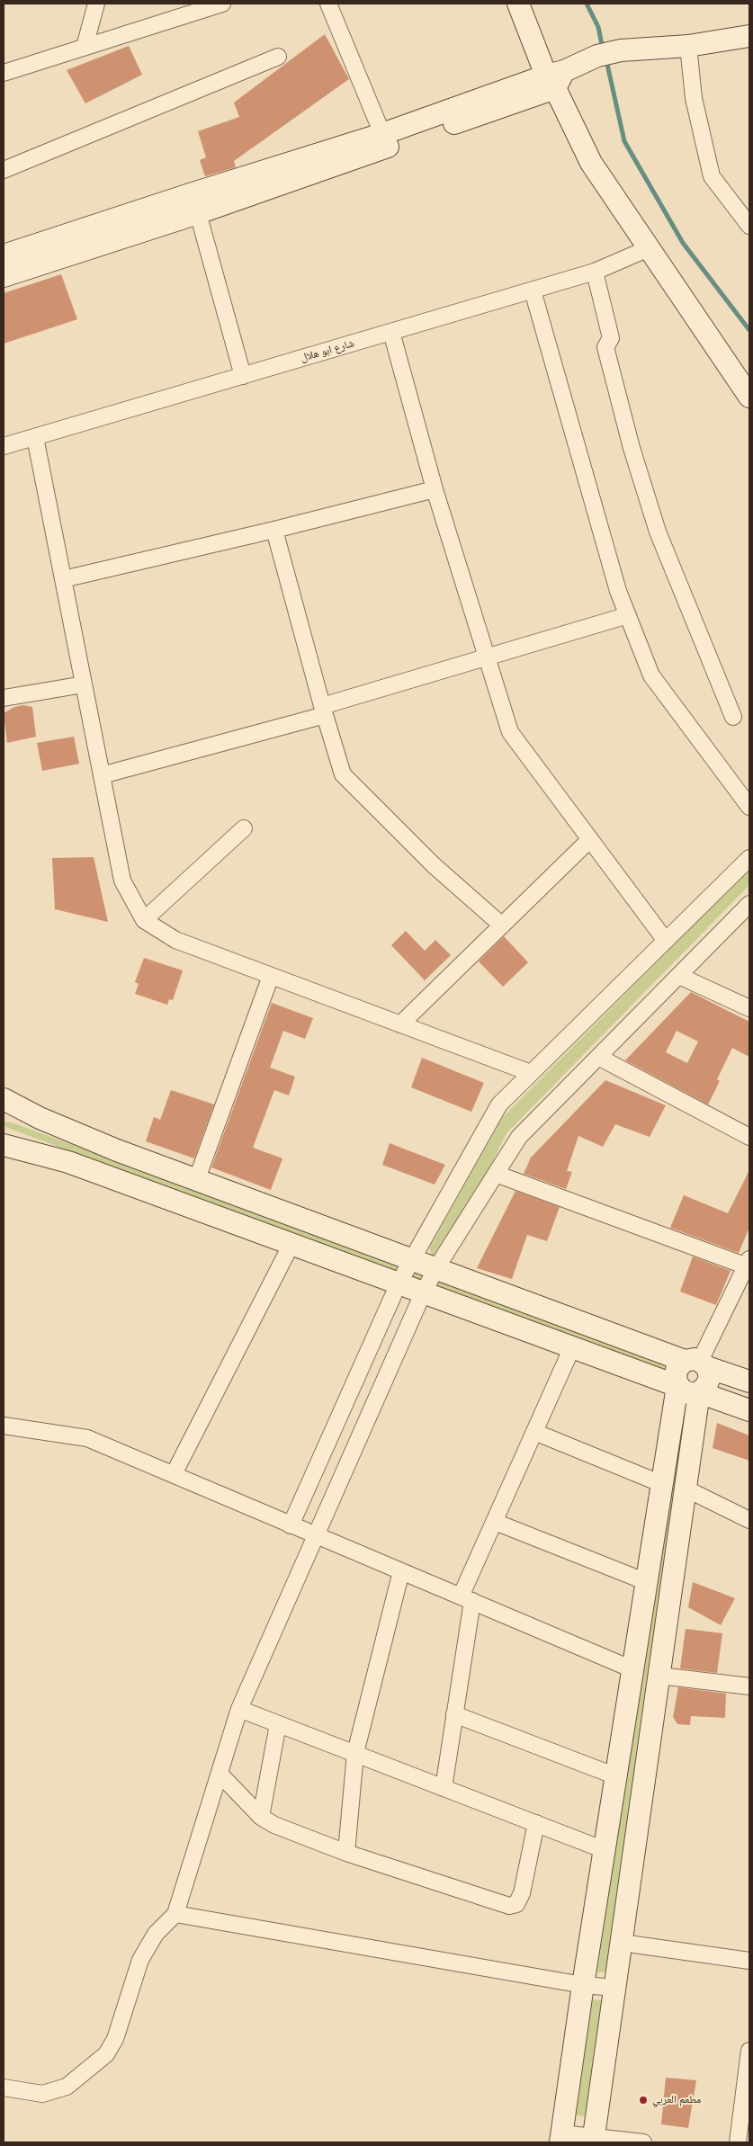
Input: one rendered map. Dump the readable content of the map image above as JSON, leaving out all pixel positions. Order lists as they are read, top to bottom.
{
  "streets": {
    "street": ["شارع ابو هلال"]
  },
  "places": ["مطعم العربي"]
}
